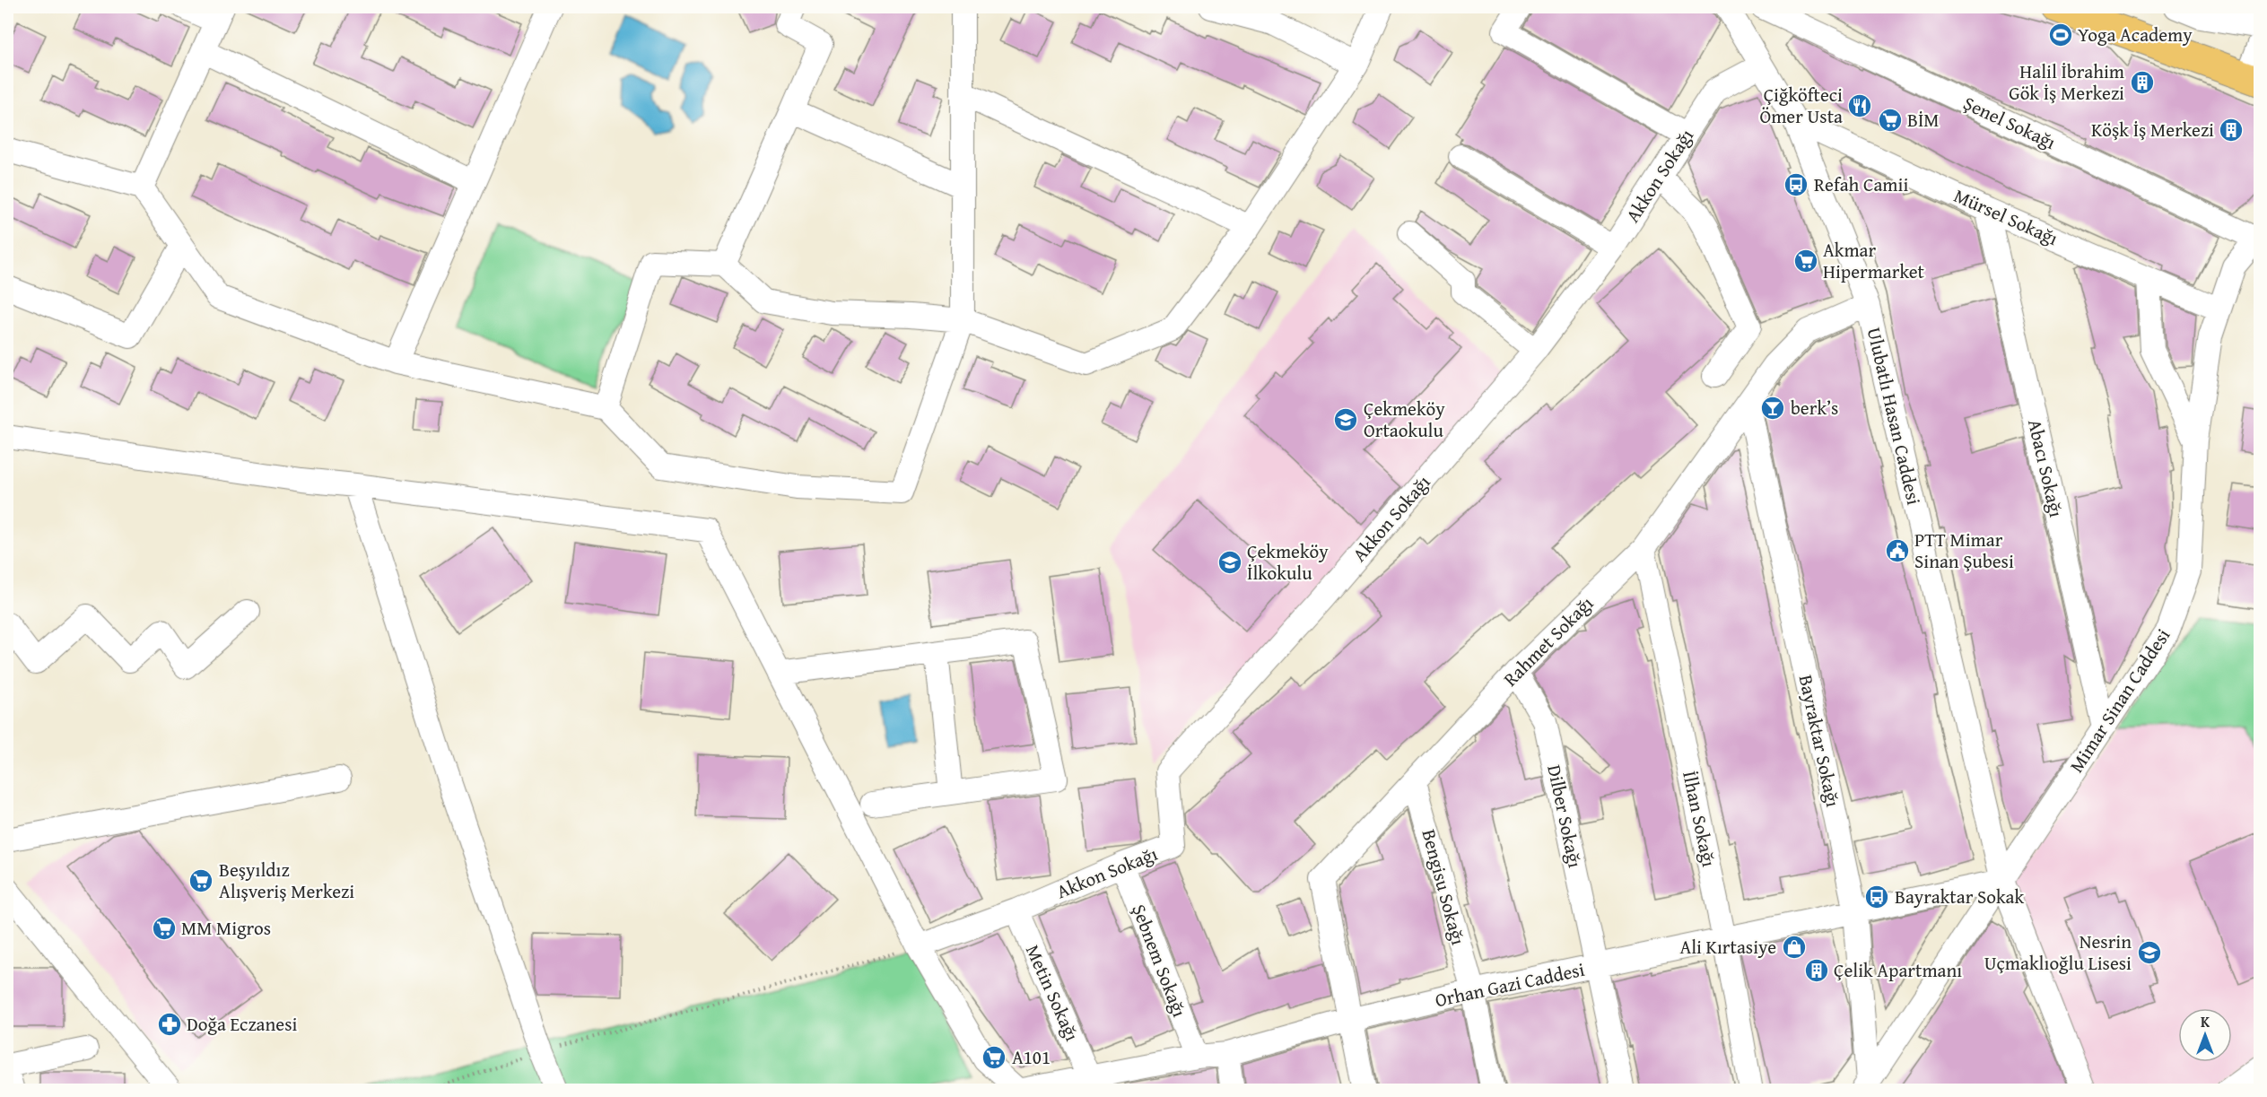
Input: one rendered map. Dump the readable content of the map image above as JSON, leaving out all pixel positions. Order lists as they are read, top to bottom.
{
  "streets": {
    "street": [
      "Şenel Sokağı",
      "Akkon Sokağı",
      "Mürsel Sokağı",
      "Ulubatlı Hasan Caddesi",
      "Abacı Sokağı",
      "Rahmet Sokağı",
      "Mimar Sinan Caddesi",
      "Bayraktar Sokağı",
      "Dilber Sokağı",
      "İlhan Sokağı",
      "Bengisu Sokağı",
      "Şebnem Sokağı",
      "Orhan Gazi Caddesi",
      "Metin Sokağı"
    ]
  },
  "crossings": [
    ["Şenel Sokağı", "Mimar Sinan Caddesi"],
    ["Akkon Sokağı", "Ulubatlı Hasan Caddesi"],
    ["Akkon Sokağı", "Şebnem Sokağı"],
    ["Akkon Sokağı", "Metin Sokağı"],
    ["Mürsel Sokağı", "Ulubatlı Hasan Caddesi"],
    ["Mürsel Sokağı", "Abacı Sokağı"],
    ["Mürsel Sokağı", "Mimar Sinan Caddesi"],
    ["Ulubatlı Hasan Caddesi", "Rahmet Sokağı"],
    ["Ulubatlı Hasan Caddesi", "Mimar Sinan Caddesi"],
    ["Ulubatlı Hasan Caddesi", "Orhan Gazi Caddesi"],
    ["Abacı Sokağı", "Mimar Sinan Caddesi"],
    ["Rahmet Sokağı", "Bayraktar Sokağı"],
    ["Rahmet Sokağı", "Dilber Sokağı"],
    ["Rahmet Sokağı", "İlhan Sokağı"],
    ["Rahmet Sokağı", "Bengisu Sokağı"],
    ["Rahmet Sokağı", "Orhan Gazi Caddesi"],
    ["Mimar Sinan Caddesi", "Bayraktar Sokağı"],
    ["Mimar Sinan Caddesi", "Orhan Gazi Caddesi"],
    ["Bayraktar Sokağı", "Orhan Gazi Caddesi"],
    ["Dilber Sokağı", "Orhan Gazi Caddesi"],
    ["İlhan Sokağı", "Orhan Gazi Caddesi"],
    ["Bengisu Sokağı", "Orhan Gazi Caddesi"],
    ["Şebnem Sokağı", "Orhan Gazi Caddesi"],
    ["Orhan Gazi Caddesi", "Metin Sokağı"]
  ],
  "places": {
    "sports": ["Yoga Academy"],
    "building": ["Halil İbrahim Gök İş Merkezi", "Köşk İş Merkezi", "Çelik Apartmanı"],
    "restaurant": ["Çiğköfteci Ömer Usta"],
    "supermarket": [
      "BİM",
      "Akmar Hipermarket",
      "Beşyıldız Alışveriş Merkezi",
      "MM Migros",
      "A101"
    ],
    "bus stop": ["Refah Camii", "Bayraktar Sokak"],
    "bar": ["berk’s"],
    "school or university": ["Çekmeköy Ortaokulu", "Çekmeköy İlkokulu", "Nesrin Uçmaklıoğlu Lisesi"],
    "public building": ["PTT Mimar Sinan Şubesi"],
    "shop": ["Ali Kırtasiye"],
    "pharmacy": ["Doğa Eczanesi"]
  },
  "north": "top"
}
